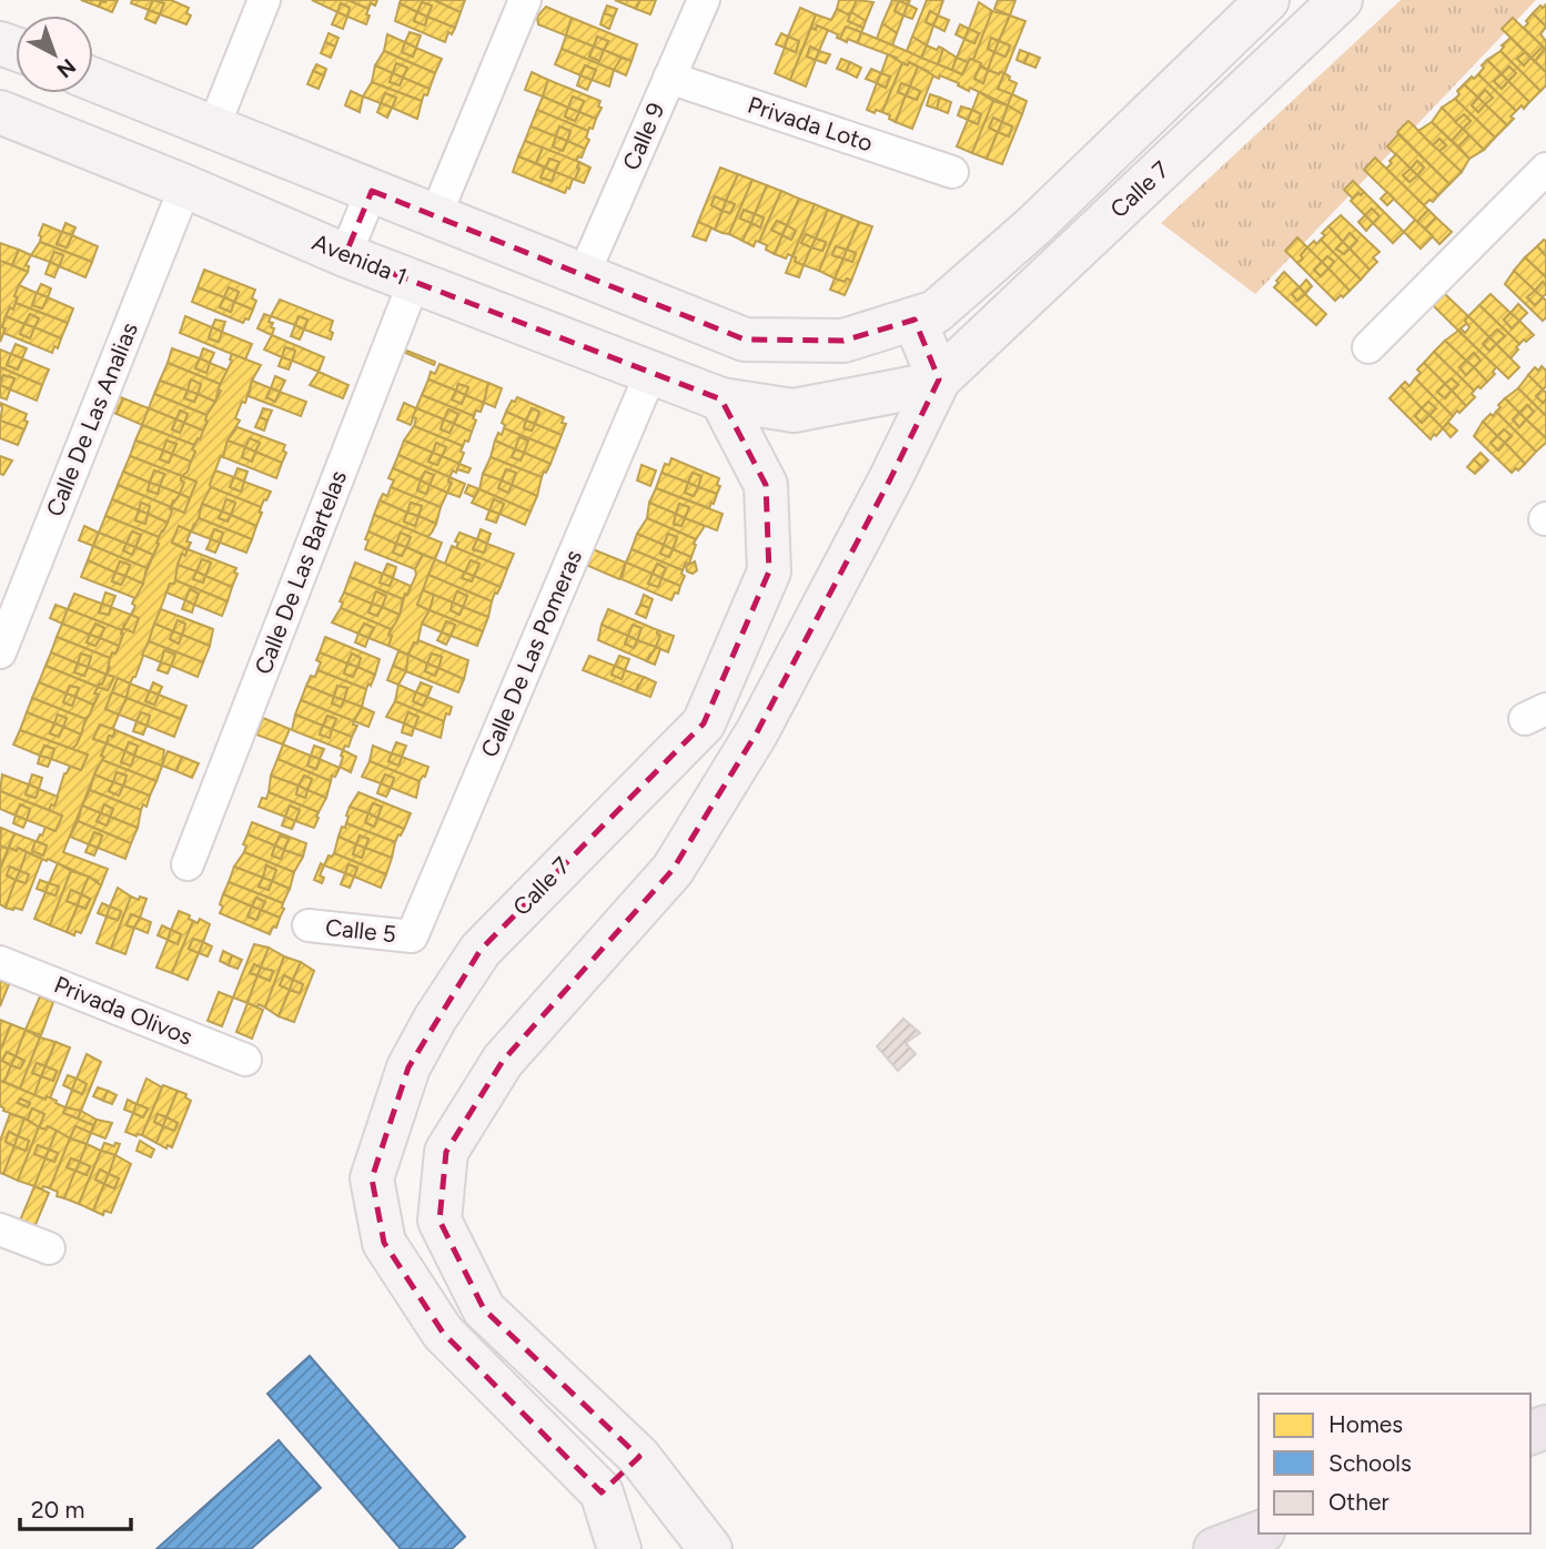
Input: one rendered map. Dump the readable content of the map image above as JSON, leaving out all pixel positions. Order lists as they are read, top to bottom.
{
  "streets": {
    "main road": ["Calle 7", "Avenida 1"],
    "street": [
      "Privada Loto",
      "Calle 9",
      "Calle De Las Analias",
      "Calle De Las Bartelas",
      "Calle De Las Pomeras",
      "Calle 5",
      "Privada Olivos"
    ]
  },
  "crossings": [
    ["Privada Loto", "Calle 9"],
    ["Calle 9", "Calle 7"],
    ["Calle 7", "Avenida 1"],
    ["Avenida 1", "Calle De Las Analias"],
    ["Avenida 1", "Calle De Las Bartelas"],
    ["Avenida 1", "Calle De Las Pomeras"],
    ["Calle De Las Pomeras", "Calle 5"]
  ],
  "legend": ["Homes", "Schools", "Other"],
  "scale_bar": "20 m",
  "north": "bottom right"
}
